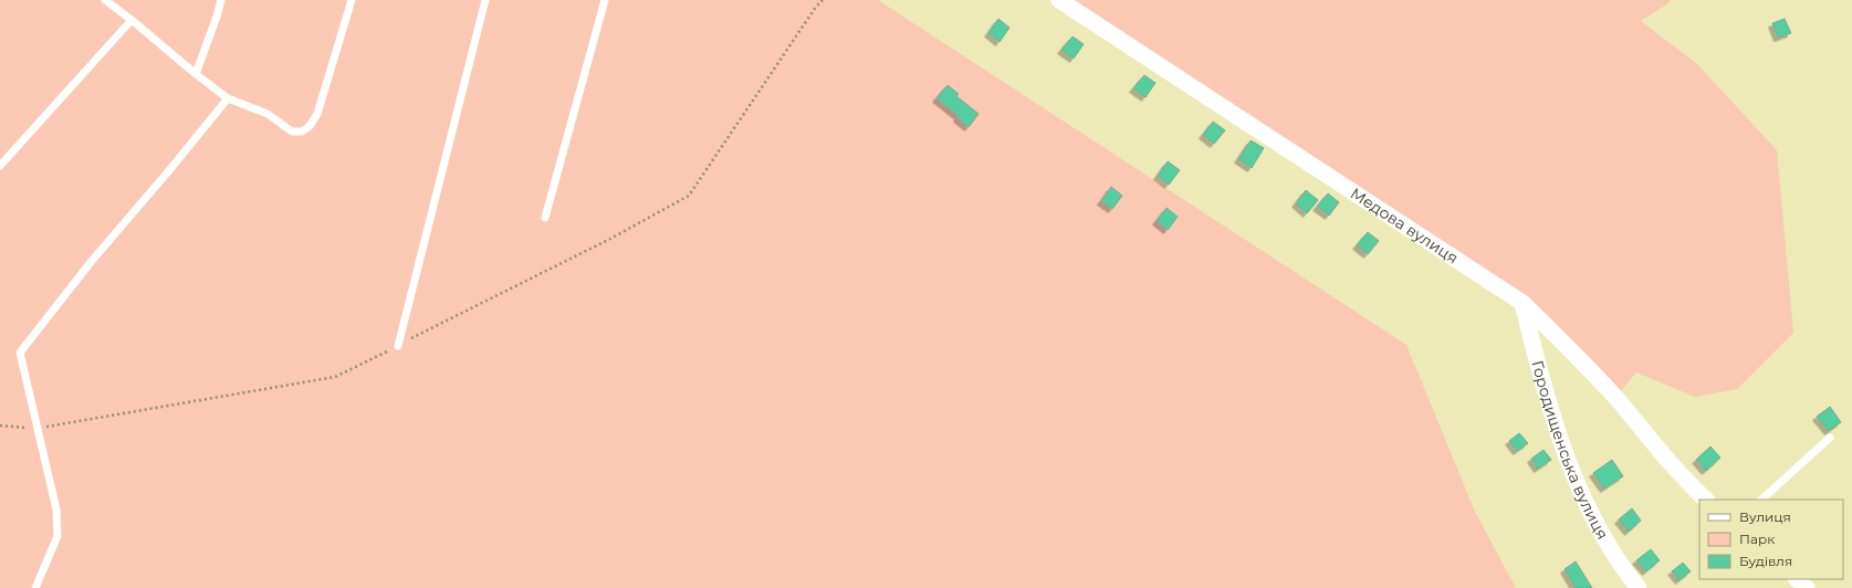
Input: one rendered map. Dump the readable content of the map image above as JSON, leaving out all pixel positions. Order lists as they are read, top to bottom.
{
  "streets": {
    "street": ["Медова вулиця", "Городищенська вулиця"]
  },
  "crossings": [
    ["Медова вулиця", "Городищенська вулиця"]
  ],
  "legend": ["Вулиця", "Парк", "Будівля"]
}
